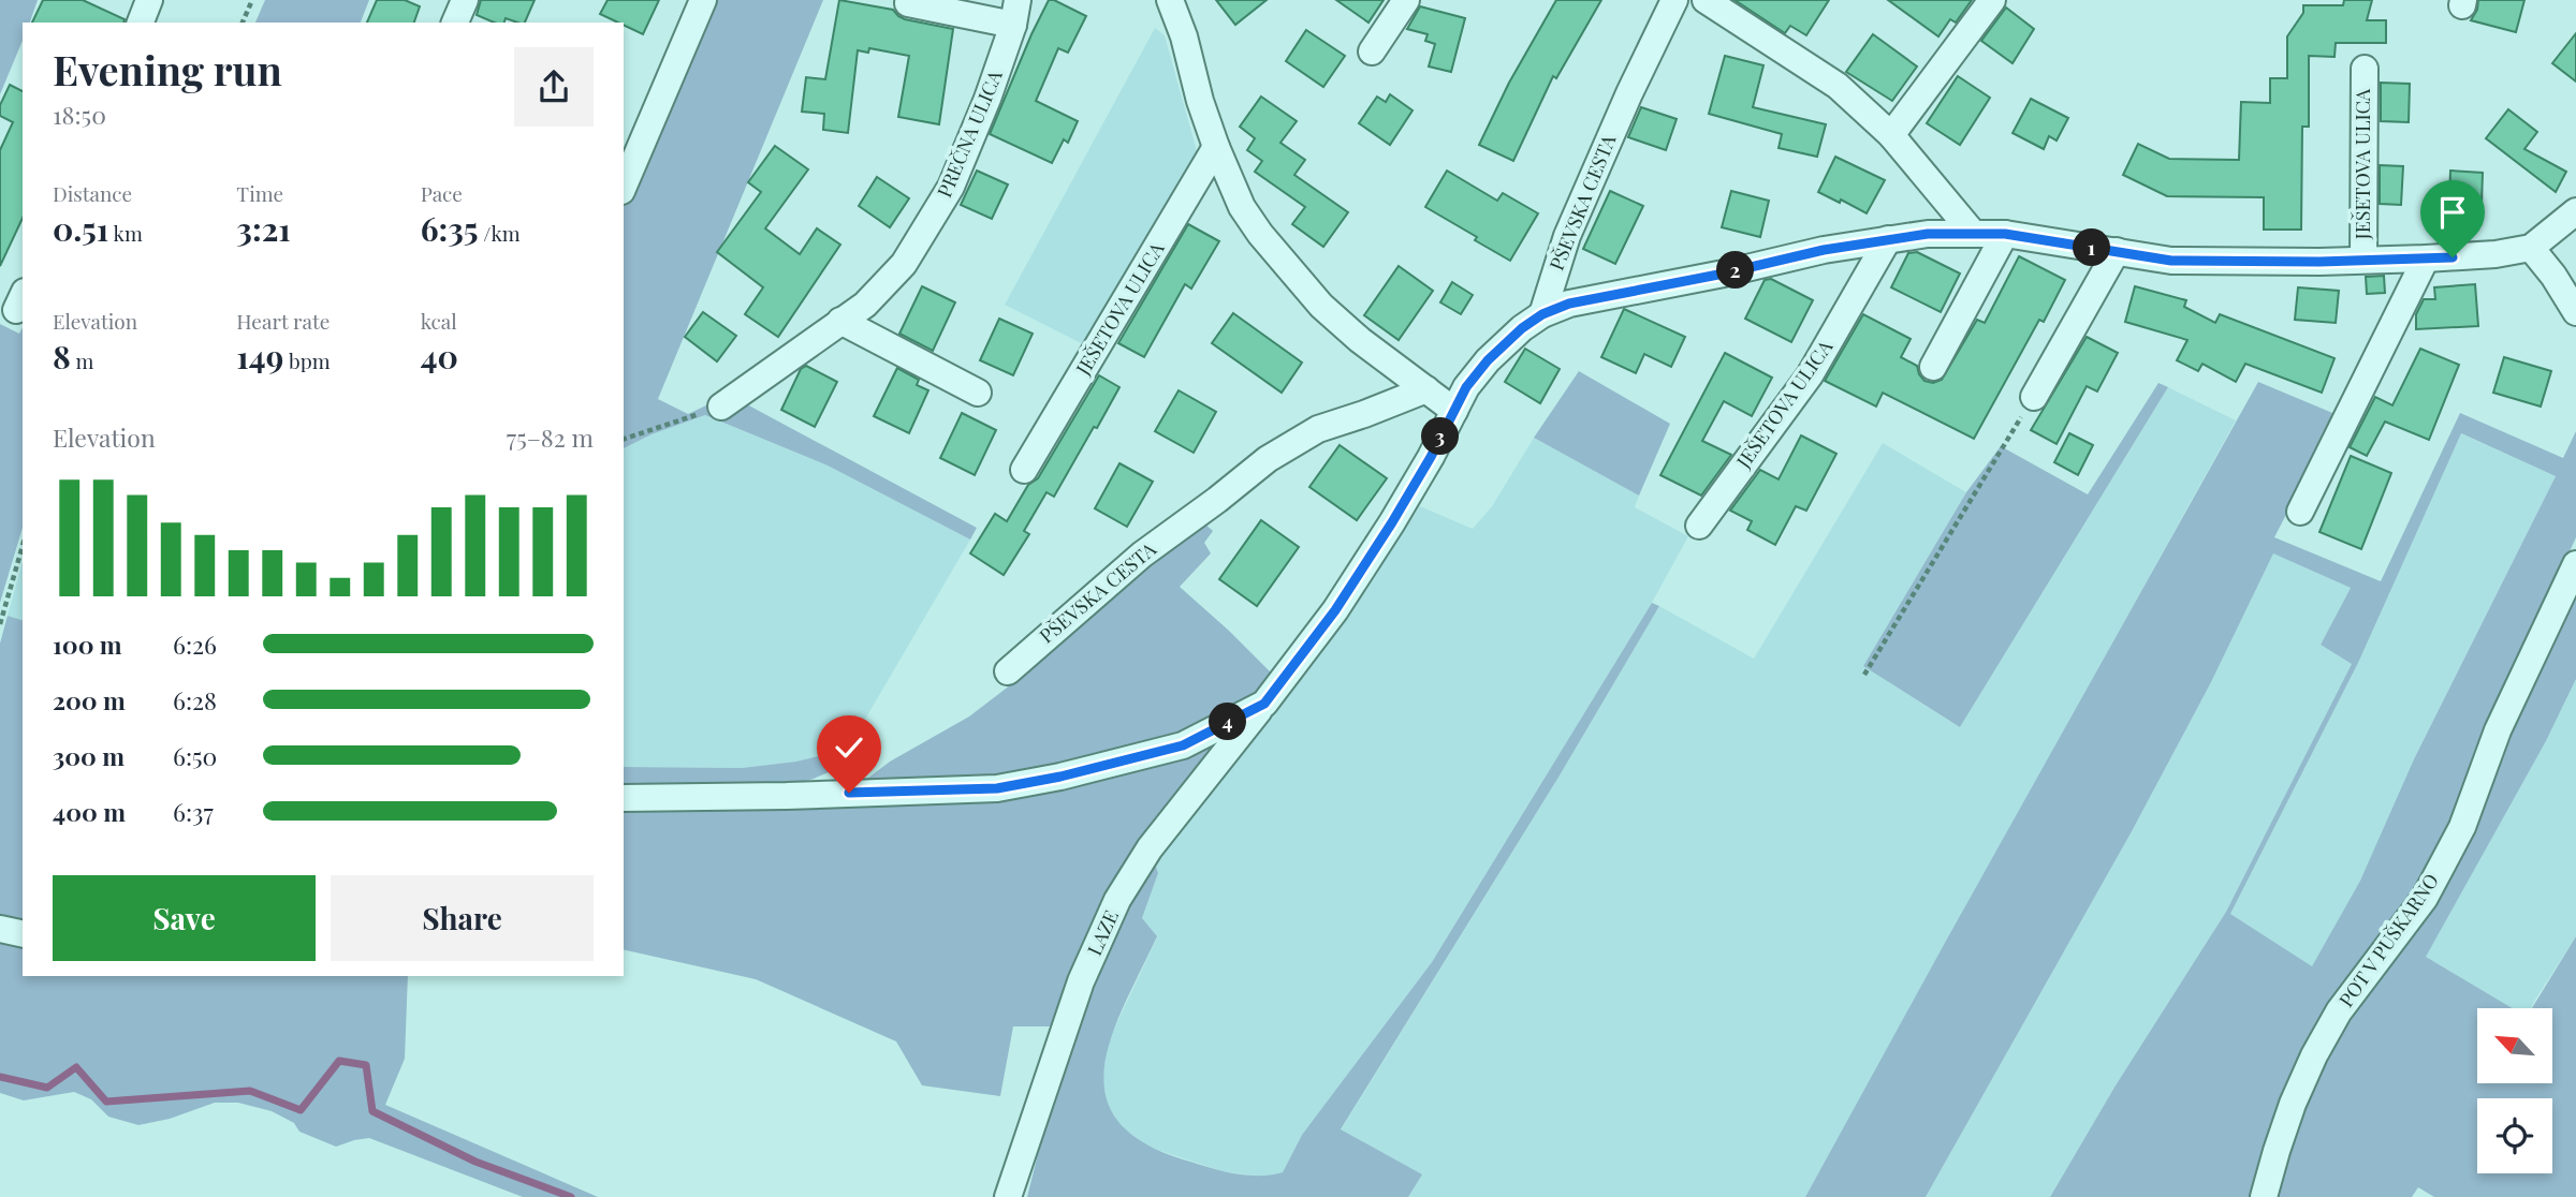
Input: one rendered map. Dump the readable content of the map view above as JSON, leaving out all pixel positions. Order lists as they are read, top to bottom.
{
  "streets": {
    "street": [
      "PREČNA ULICA",
      "JEŠETOVA ULICA",
      "PŠEVSKA CESTA",
      "LAZE",
      "POT V PUŠKARNO"
    ]
  },
  "crossings": [
    ["JEŠETOVA ULICA", "PŠEVSKA CESTA"]
  ],
  "north": "top left",
  "page": {
    "heading": ["Evening run", "18:50"],
    "stats": [
      ["Distance", "0.51 km"],
      ["Time", "3:21"],
      ["Pace", "6:35 /km"],
      ["Elevation", "8 m"],
      ["Heart rate", "149 bpm"],
      ["kcal", "40"]
    ],
    "pins": [
      "1",
      "2",
      "3",
      "4"
    ],
    "chart": ["Elevation", "75–82 m"],
    "list": [
      {
        "name": "100 m",
        "note": "6:26"
      },
      {
        "name": "200 m",
        "note": "6:28"
      },
      {
        "name": "300 m",
        "note": "6:50"
      },
      {
        "name": "400 m",
        "note": "6:37"
      }
    ],
    "buttons": ["Save", "Share"]
  }
}
